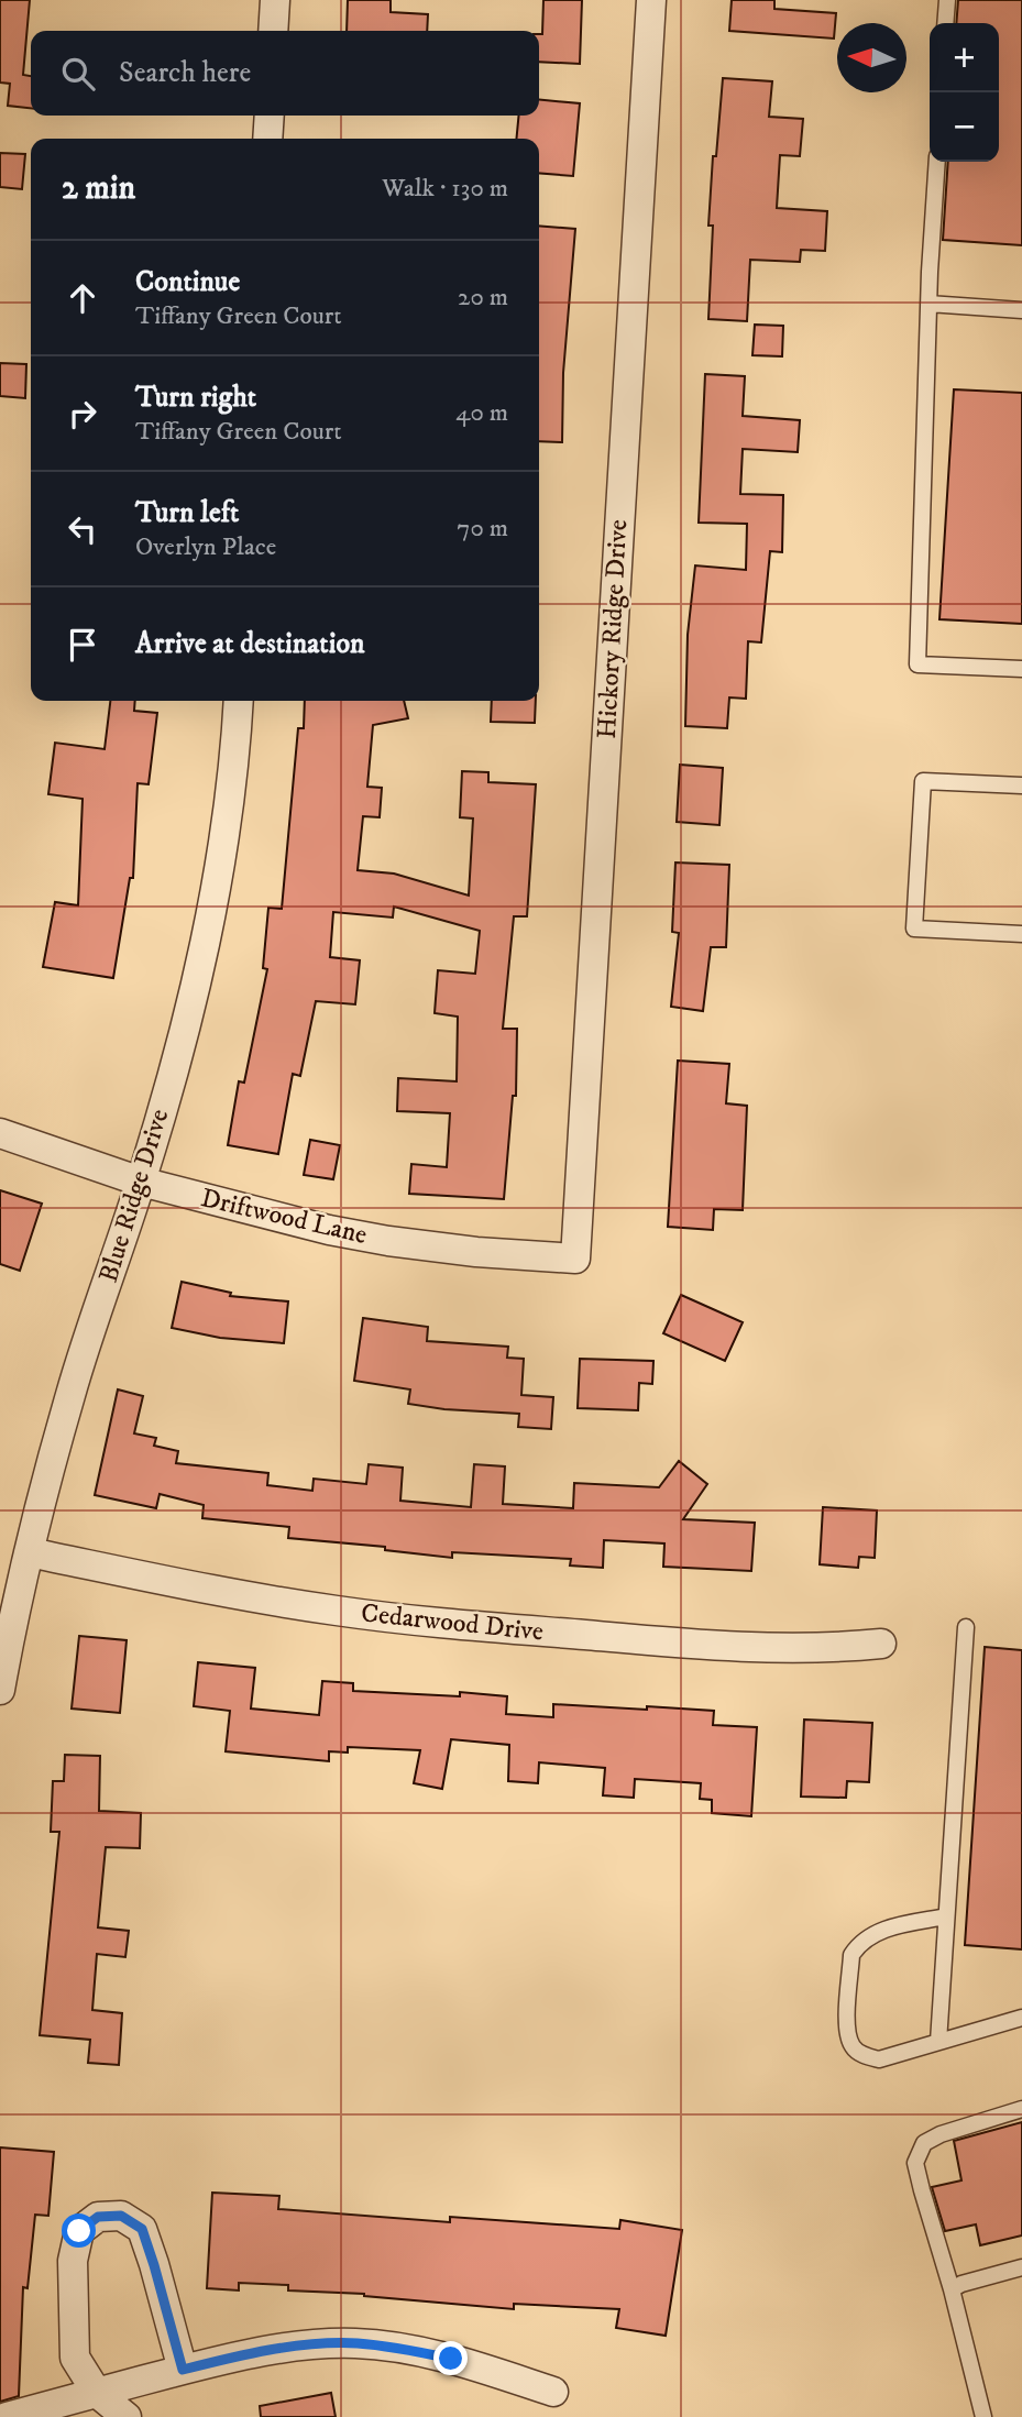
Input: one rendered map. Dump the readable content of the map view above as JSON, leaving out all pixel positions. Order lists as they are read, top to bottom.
{
  "streets": {
    "street": [
      "Hickory Ridge Drive",
      "Blue Ridge Drive",
      "Driftwood Lane",
      "Cedarwood Drive"
    ]
  },
  "crossings": [
    ["Hickory Ridge Drive", "Driftwood Lane"],
    ["Blue Ridge Drive", "Driftwood Lane"],
    ["Blue Ridge Drive", "Cedarwood Drive"]
  ],
  "north": "left",
  "page": {
    "map_buttons": ["+", "−"],
    "search": "Search here",
    "heading": ["2 min", "Walk · 130 m"],
    "list": [
      ["Continue", "Tiffany Green Court", "20 m"],
      ["Turn right", "Tiffany Green Court", "40 m"],
      ["Turn left", "Overlyn Place", "70 m"],
      "Arrive at destination"
    ]
  }
}
